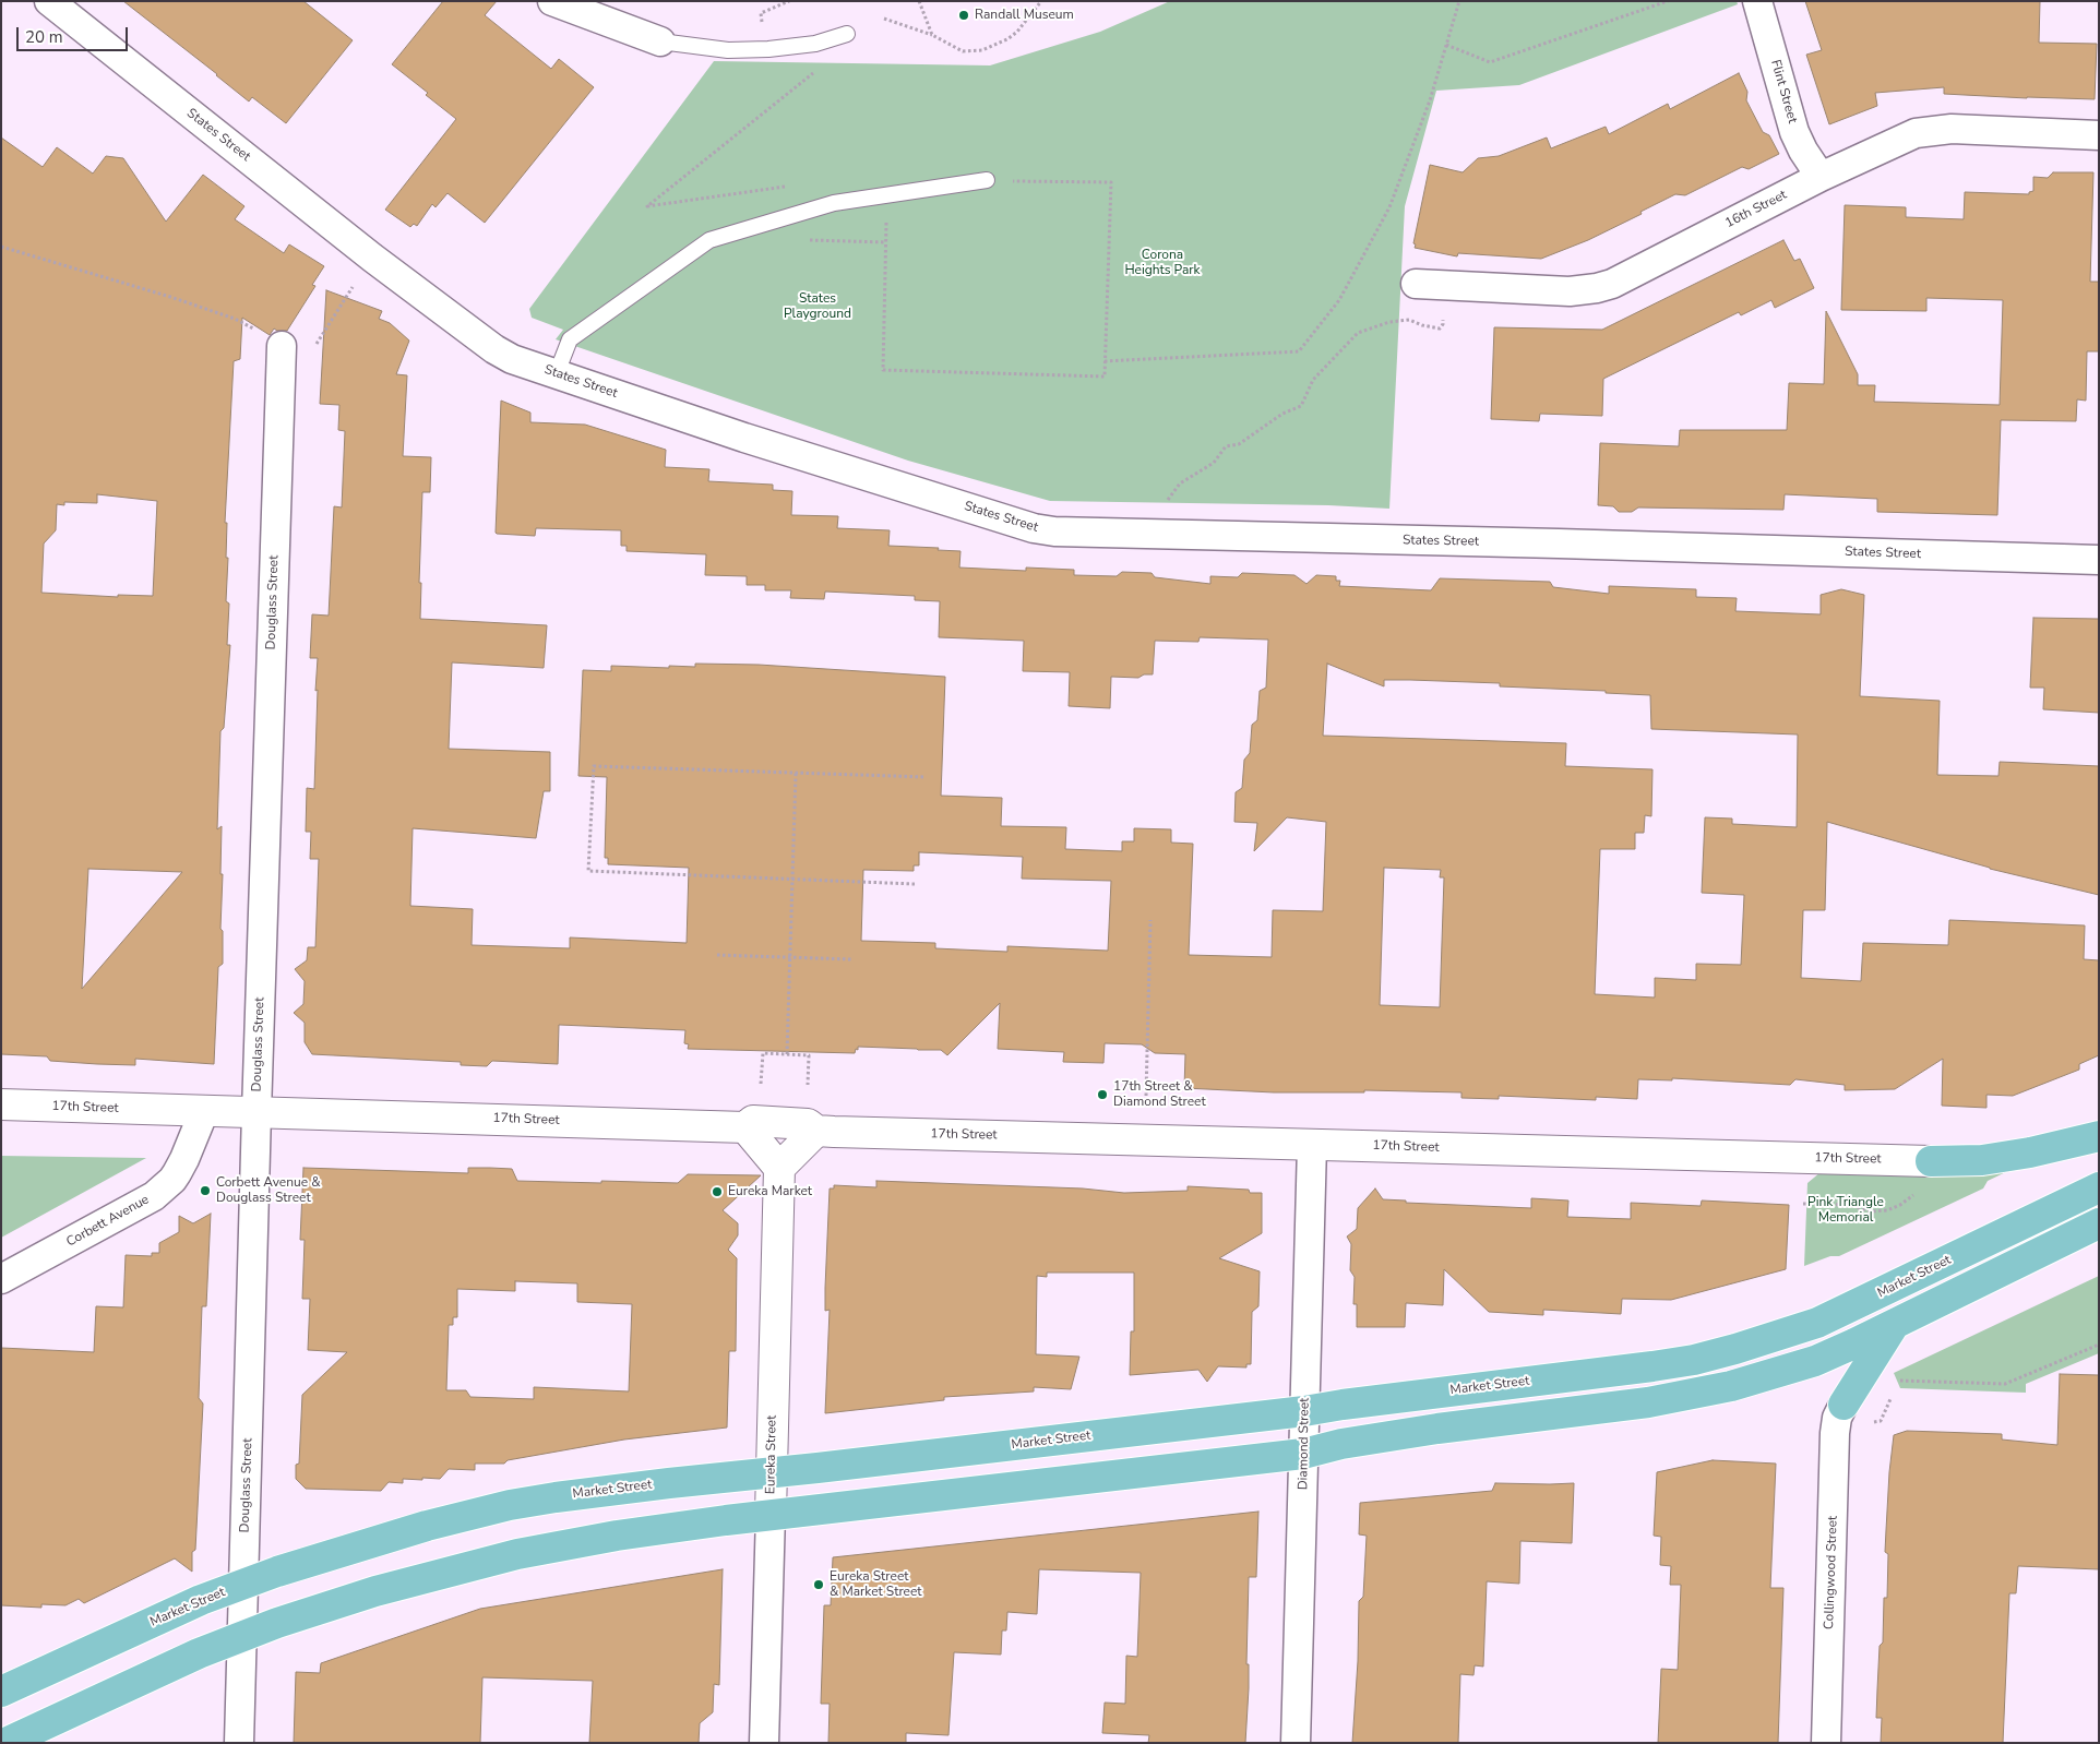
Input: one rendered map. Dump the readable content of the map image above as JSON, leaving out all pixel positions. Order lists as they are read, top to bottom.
{
  "streets": {
    "main road": ["17th Street", "Market Street", "Eureka Street"],
    "street": [
      "Flint Street",
      "States Street",
      "16th Street",
      "Douglass Street",
      "Corbett Avenue",
      "Diamond Street",
      "Collingwood Street"
    ]
  },
  "crossings": [
    ["Flint Street", "16th Street"],
    ["Douglass Street", "17th Street"],
    ["Douglass Street", "Market Street"],
    ["17th Street", "Corbett Avenue"],
    ["17th Street", "Diamond Street"],
    ["Market Street", "Diamond Street"],
    ["Market Street", "Eureka Street"]
  ],
  "parks": ["Corona Heights Park", "States Playground", "Pink Triangle Memorial"],
  "places": [
    "Randall Museum",
    "17th Street & Diamond Street",
    "Corbett Avenue & Douglass Street",
    "Eureka Market",
    "Eureka Street & Market Street"
  ],
  "scale_bar": "20 m"
}
